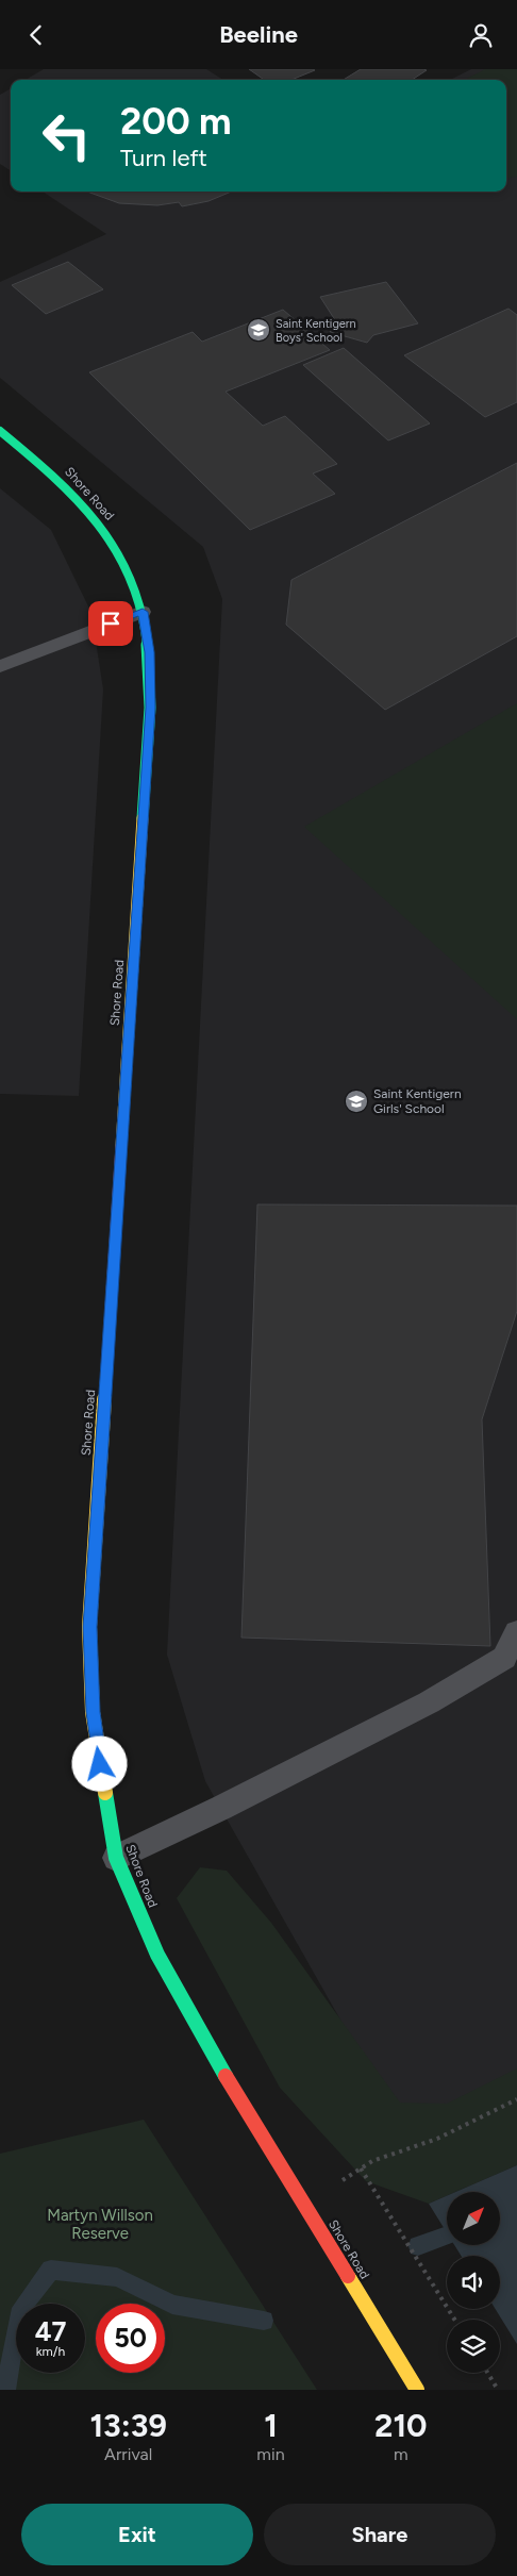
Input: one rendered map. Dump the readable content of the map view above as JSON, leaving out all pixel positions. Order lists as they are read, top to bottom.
{
  "streets": {
    "main road": ["Shore Road"]
  },
  "parks": ["Martyn Willson Reserve"],
  "places": {
    "school or university": ["Saint Kentigern Boys' School", "Saint Kentigern Girls' School"]
  },
  "north": "top right",
  "page": {
    "header": "Beeline",
    "turn": ["200 m", "Turn left"],
    "speed": "47 km/h",
    "limit": "50",
    "eta": [
      "13:39",
      "Arrival",
      "1",
      "min",
      "210",
      "m"
    ],
    "buttons": ["Exit", "Share"]
  }
}
